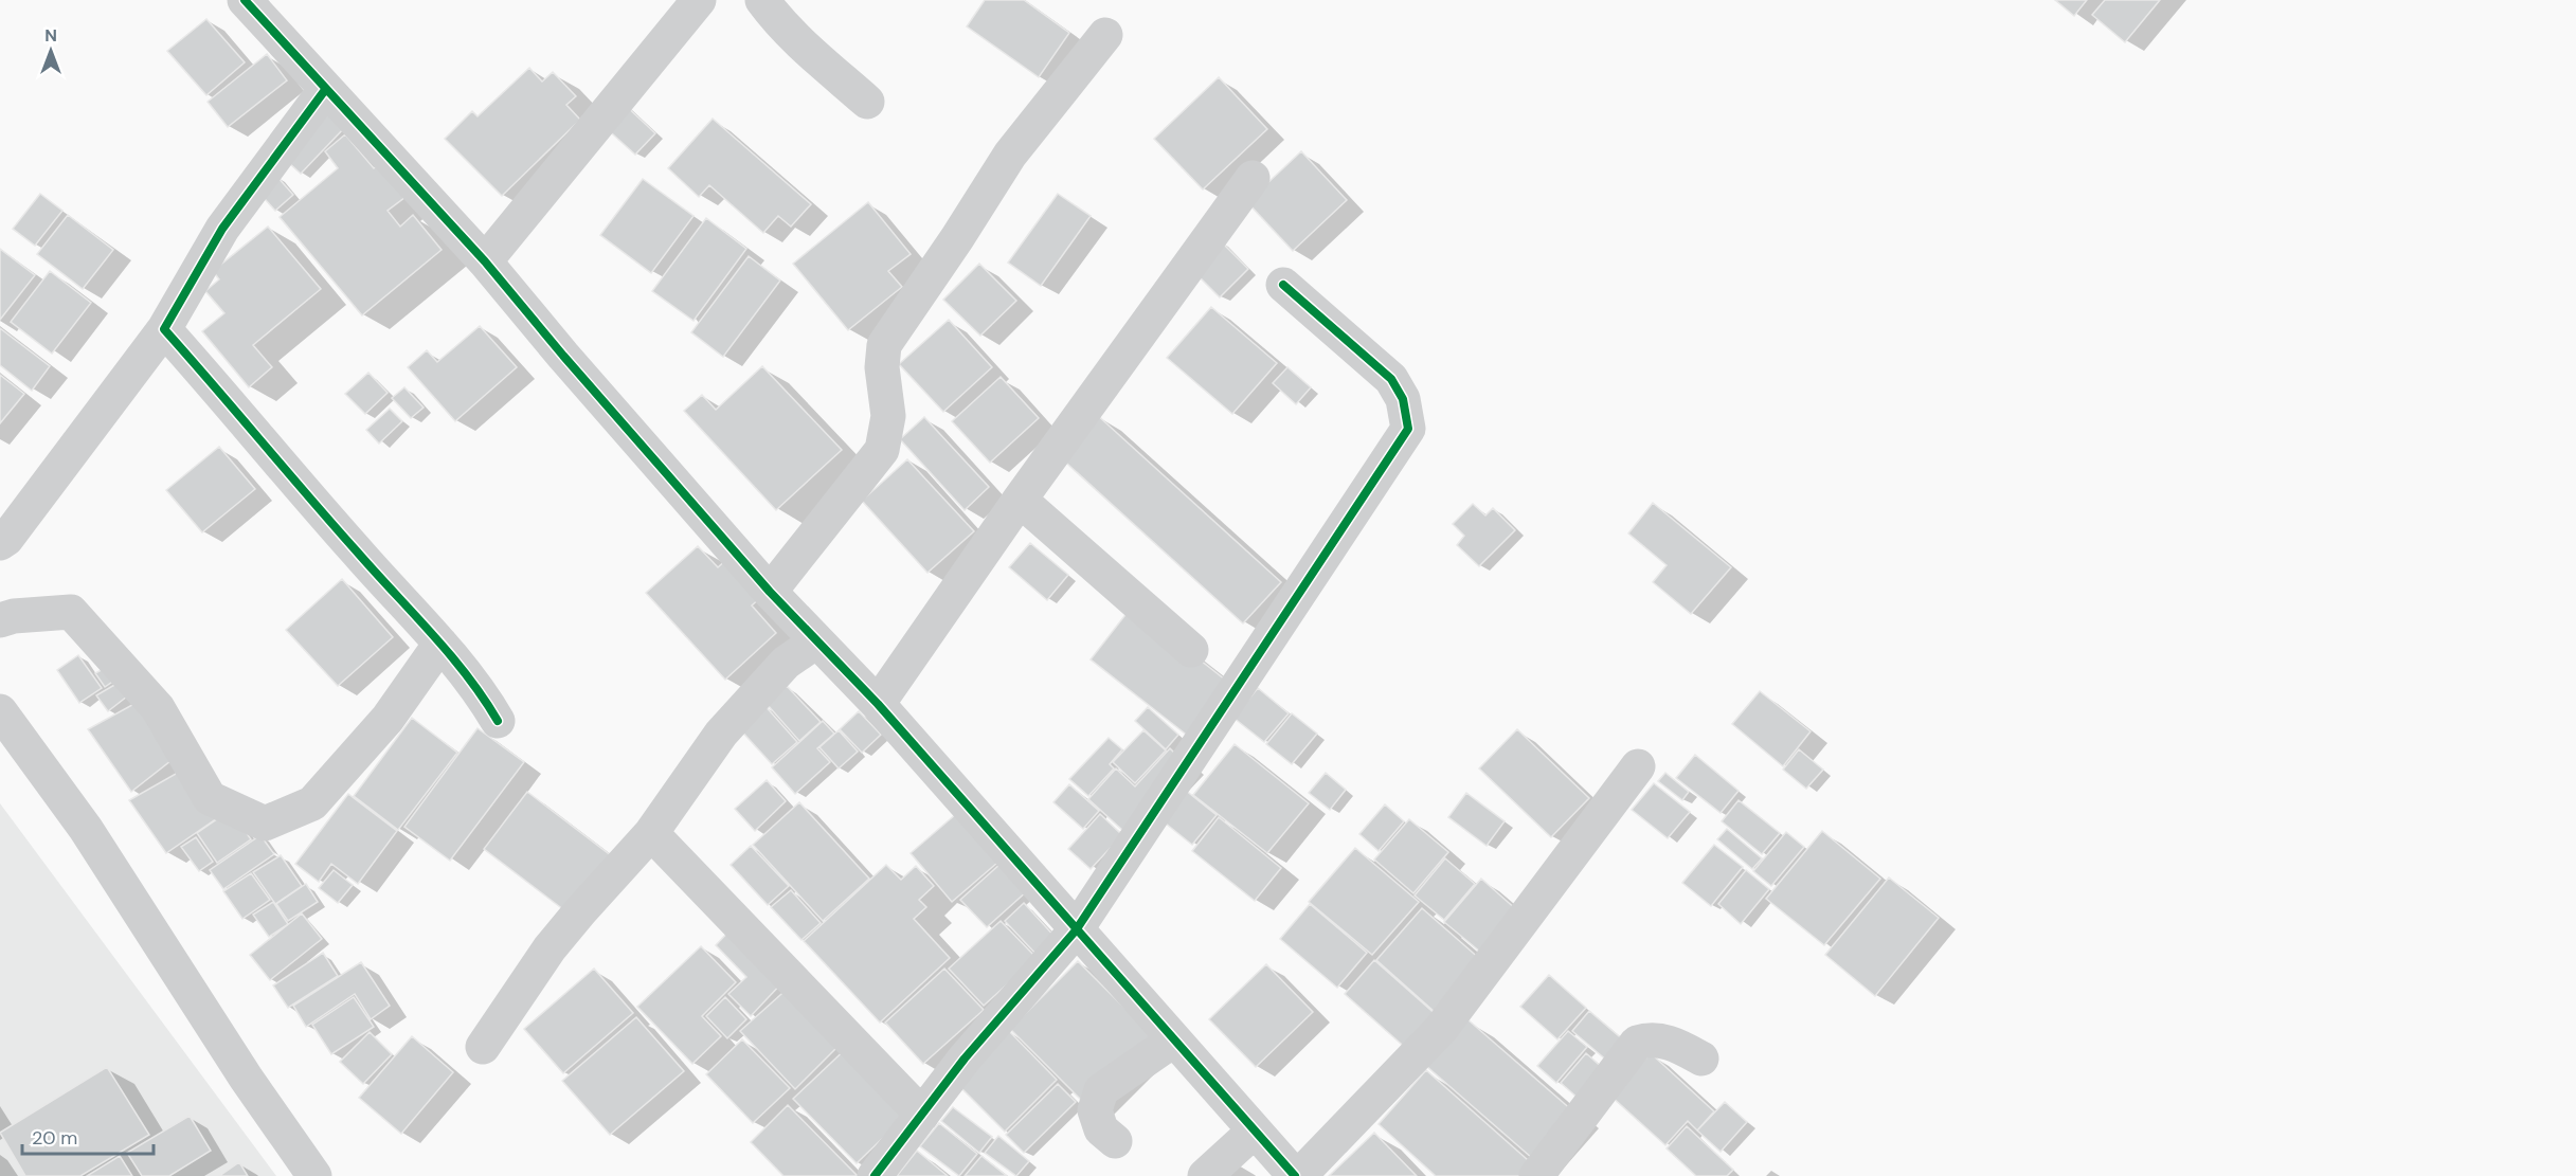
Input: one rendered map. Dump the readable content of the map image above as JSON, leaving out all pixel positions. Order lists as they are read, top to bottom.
{
  "scale_bar": "20 m",
  "north": "top"
}
